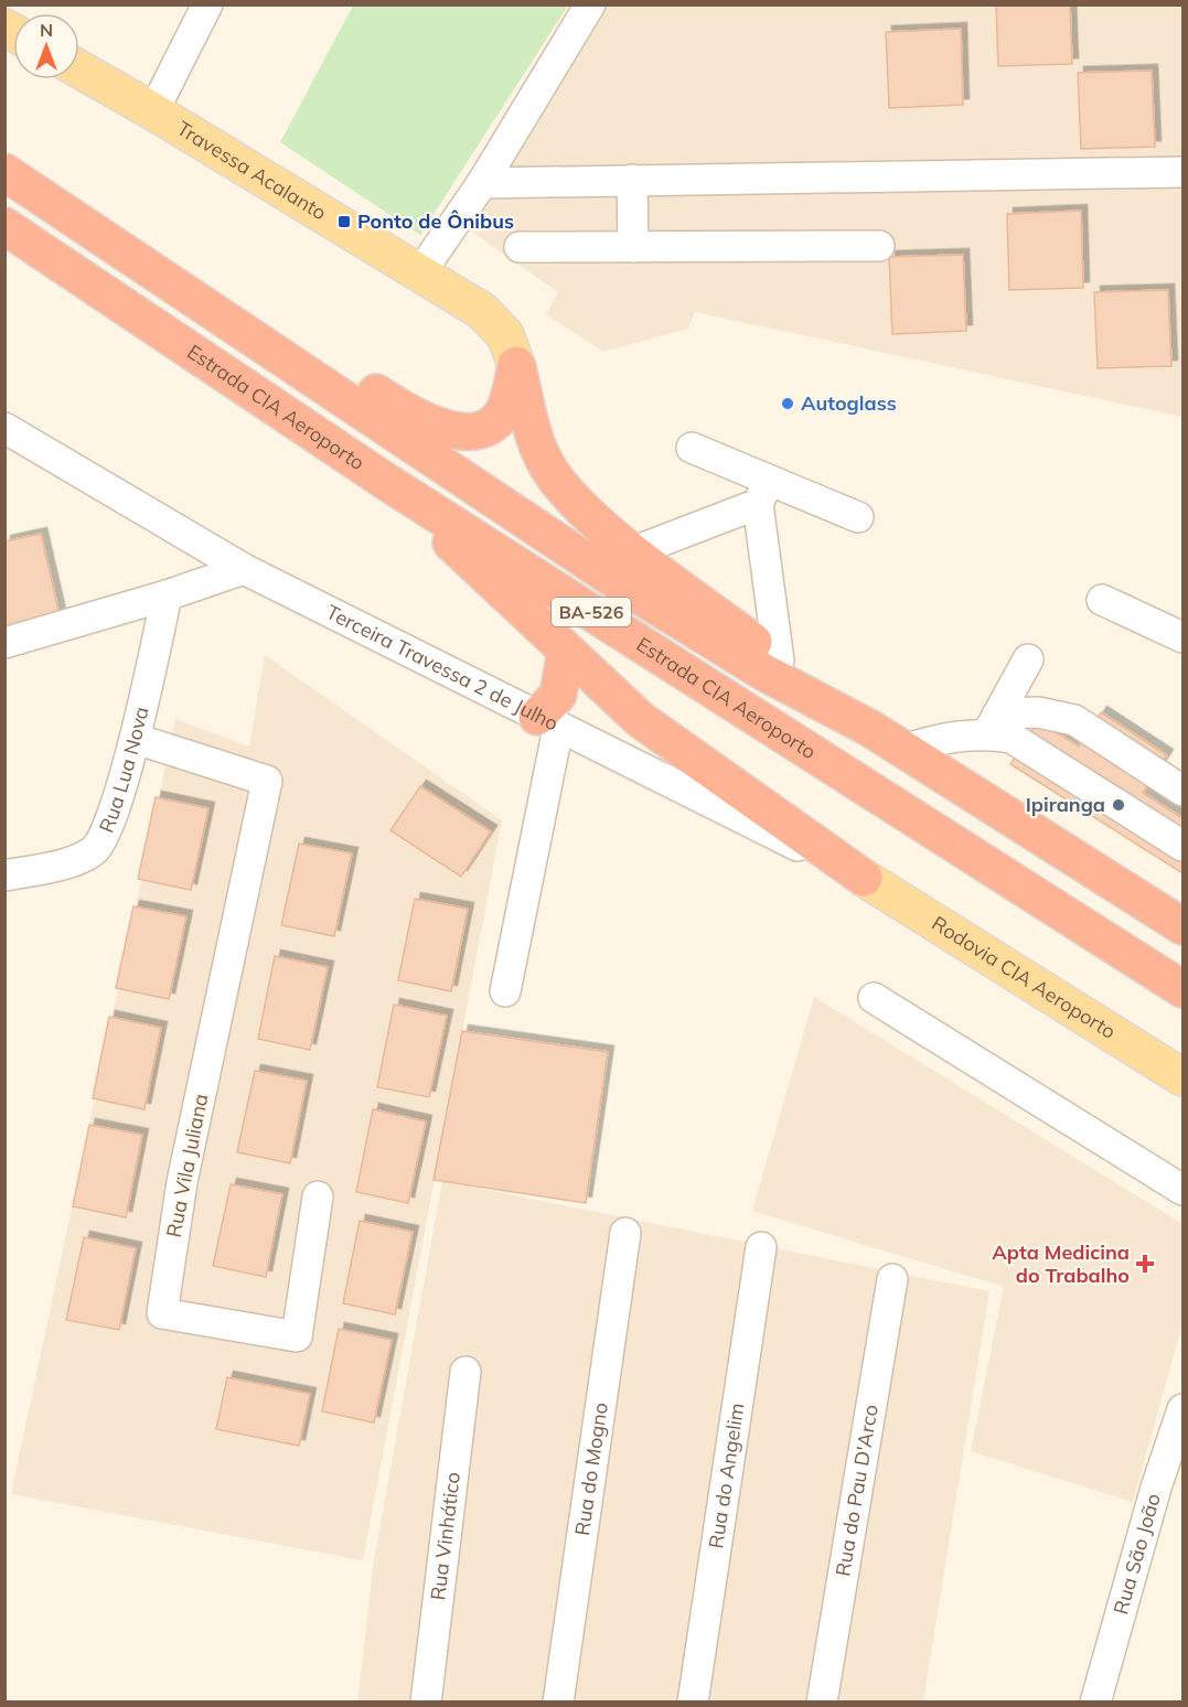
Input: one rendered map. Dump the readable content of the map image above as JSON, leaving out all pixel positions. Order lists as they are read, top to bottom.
{
  "streets": {
    "highway": ["Estrada CIA Aeroporto", "BA-526"],
    "main road": ["Travessa Acalanto", "Rodovia CIA Aeroporto"],
    "street": [
      "Terceira Travessa 2 de Julho",
      "Rua Lua Nova",
      "Rua Vila Juliana",
      "Rua do Mogno",
      "Rua do Angelim",
      "Rua do Pau D'Arco",
      "Rua Vinhático",
      "Rua São João"
    ]
  },
  "crossings": [
    ["Terceira Travessa 2 de Julho", "Rodovia CIA Aeroporto"],
    ["Rua Lua Nova", "Rua Vila Juliana"]
  ],
  "places": {
    "transit": ["Ponto de Ônibus"],
    "other": ["Autoglass", "Ipiranga"],
    "health": ["Apta Medicina do Trabalho"]
  },
  "north": "top"
}
